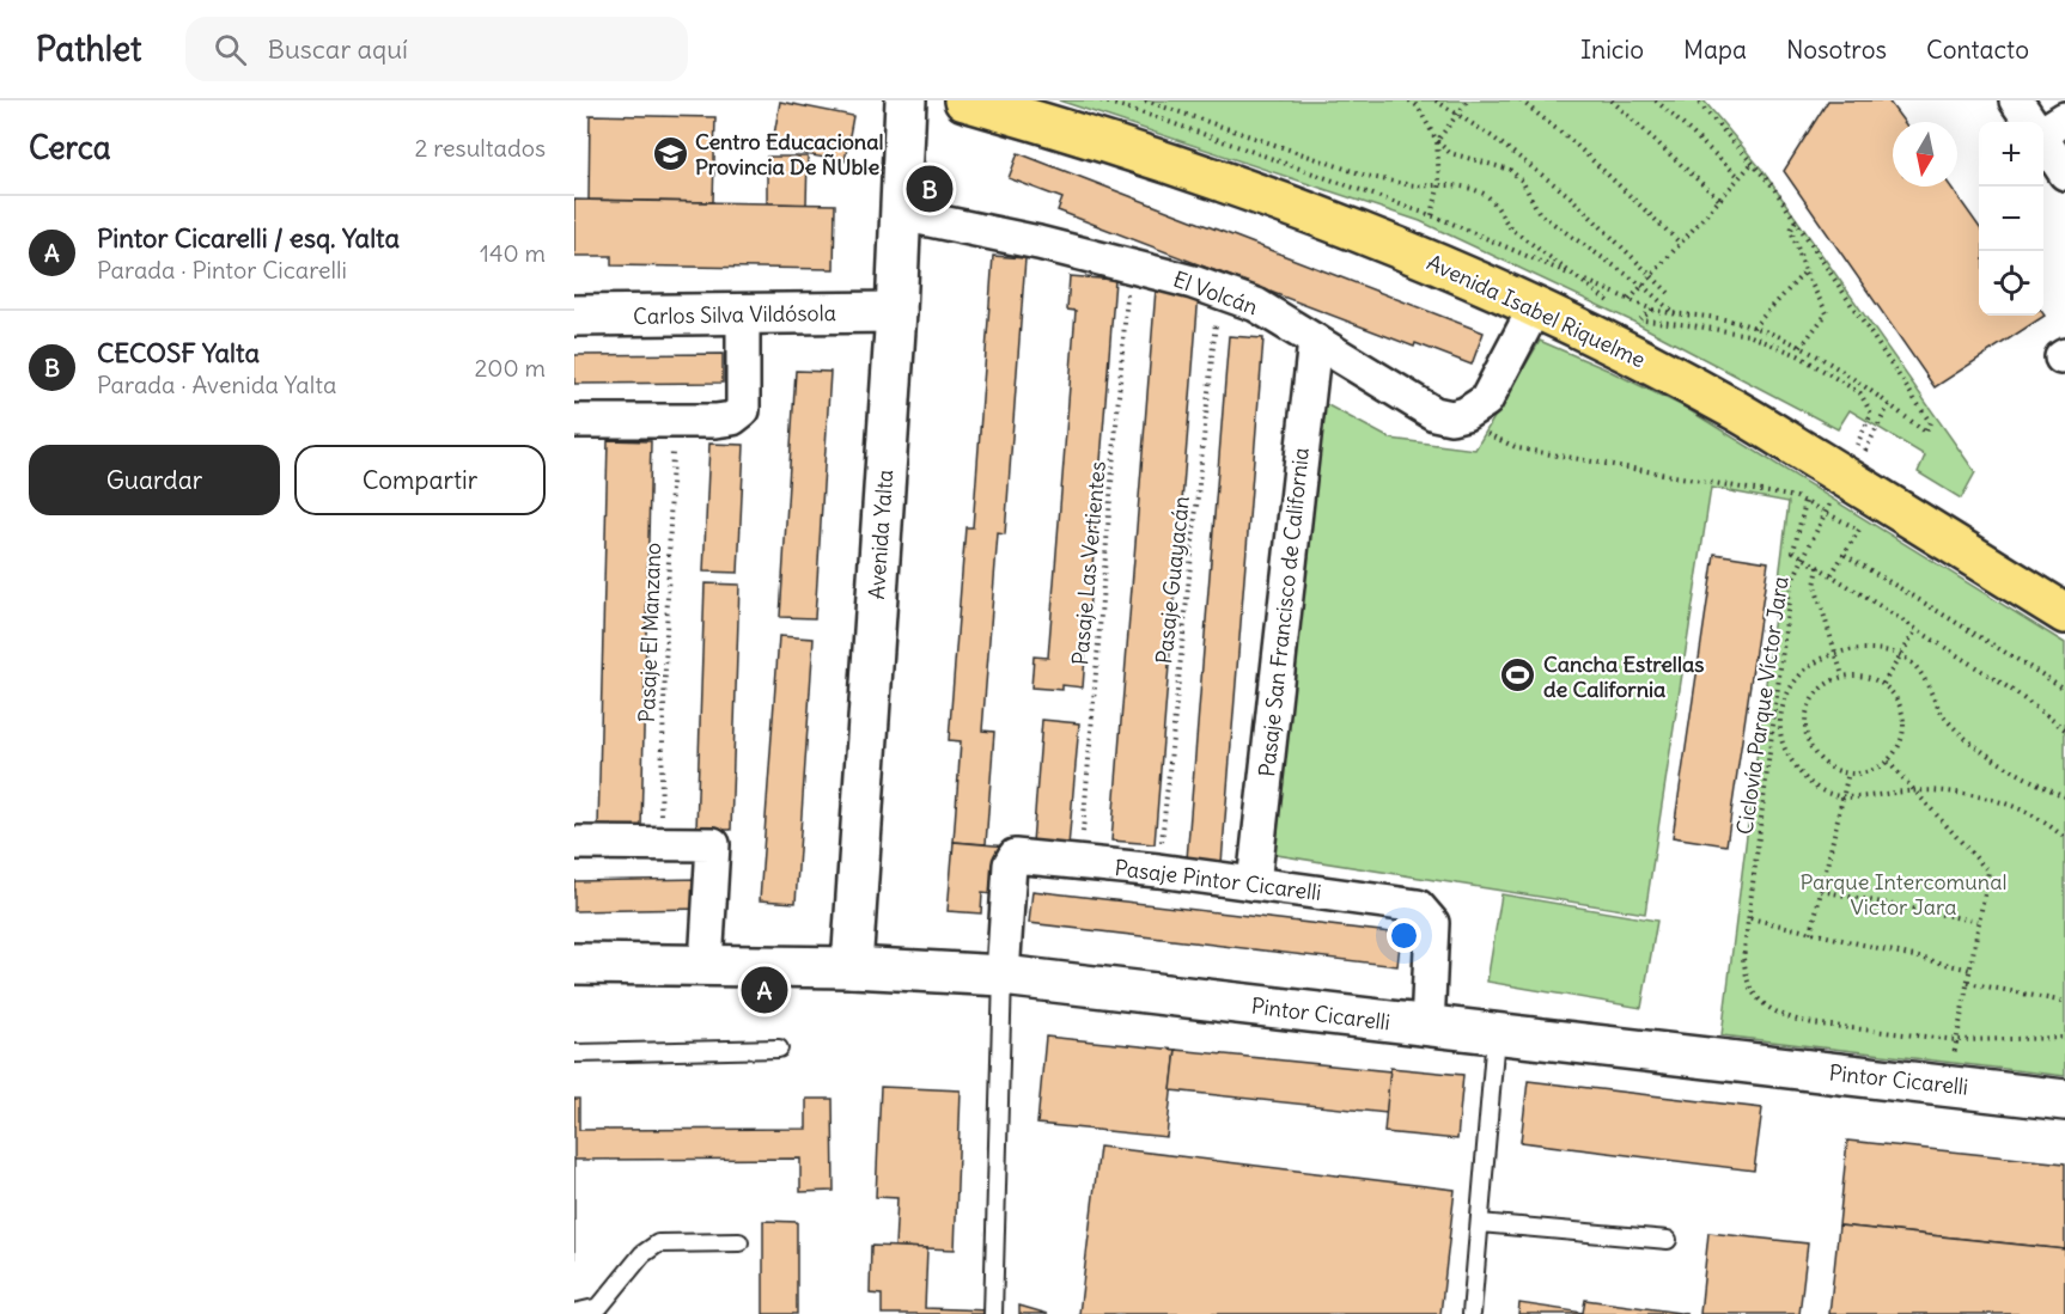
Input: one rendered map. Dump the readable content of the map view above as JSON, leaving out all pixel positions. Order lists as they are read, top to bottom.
{
  "streets": {
    "main road": ["Avenida Isabel Riquelme"],
    "street": [
      "El Volcán",
      "Carlos Silva Vildósola",
      "Avenida Yalta",
      "Pasaje San Francisco de California",
      "Pasaje Pintor Cicarelli",
      "Pintor Cicarelli"
    ],
    "path": [
      "Pasaje Las Vertientes",
      "Pasaje Guayacán",
      "Pasaje El Manzano",
      "Ciclovía Parque Víctor Jara"
    ]
  },
  "crossings": [
    ["El Volcán", "Avenida Yalta"],
    ["El Volcán", "Pasaje Las Vertientes"],
    ["El Volcán", "Pasaje Guayacán"],
    ["El Volcán", "Pasaje San Francisco de California"],
    ["Avenida Isabel Riquelme", "Ciclovía Parque Víctor Jara"],
    ["Carlos Silva Vildósola", "Avenida Yalta"],
    ["Avenida Yalta", "Pintor Cicarelli"],
    ["Pasaje Las Vertientes", "Pasaje Pintor Cicarelli"],
    ["Pasaje Guayacán", "Pasaje Pintor Cicarelli"],
    ["Pasaje San Francisco de California", "Pasaje Pintor Cicarelli"],
    ["Pasaje Pintor Cicarelli", "Pintor Cicarelli"]
  ],
  "parks": ["Parque Intercomunal Victor Jara"],
  "places": {
    "school or university": ["Centro Educacional Provincia De ÑUble"],
    "sports": ["Cancha Estrellas de California"]
  },
  "north": "bottom",
  "page": {
    "header": "Pathlet",
    "search": "Buscar aquí",
    "nav": [
      "Inicio",
      "Mapa",
      "Nosotros",
      "Contacto"
    ],
    "heading": ["Cerca", "2 resultados"],
    "map_buttons": ["+", "−"],
    "pins": ["B", "A"],
    "list": [
      {
        "mark": "A",
        "name": "Pintor Cicarelli / esq. Yalta",
        "note": "Parada · Pintor Cicarelli",
        "value": "140 m"
      },
      {
        "mark": "B",
        "name": "CECOSF Yalta",
        "note": "Parada · Avenida Yalta",
        "value": "200 m"
      }
    ],
    "buttons": ["Guardar", "Compartir"]
  }
}
